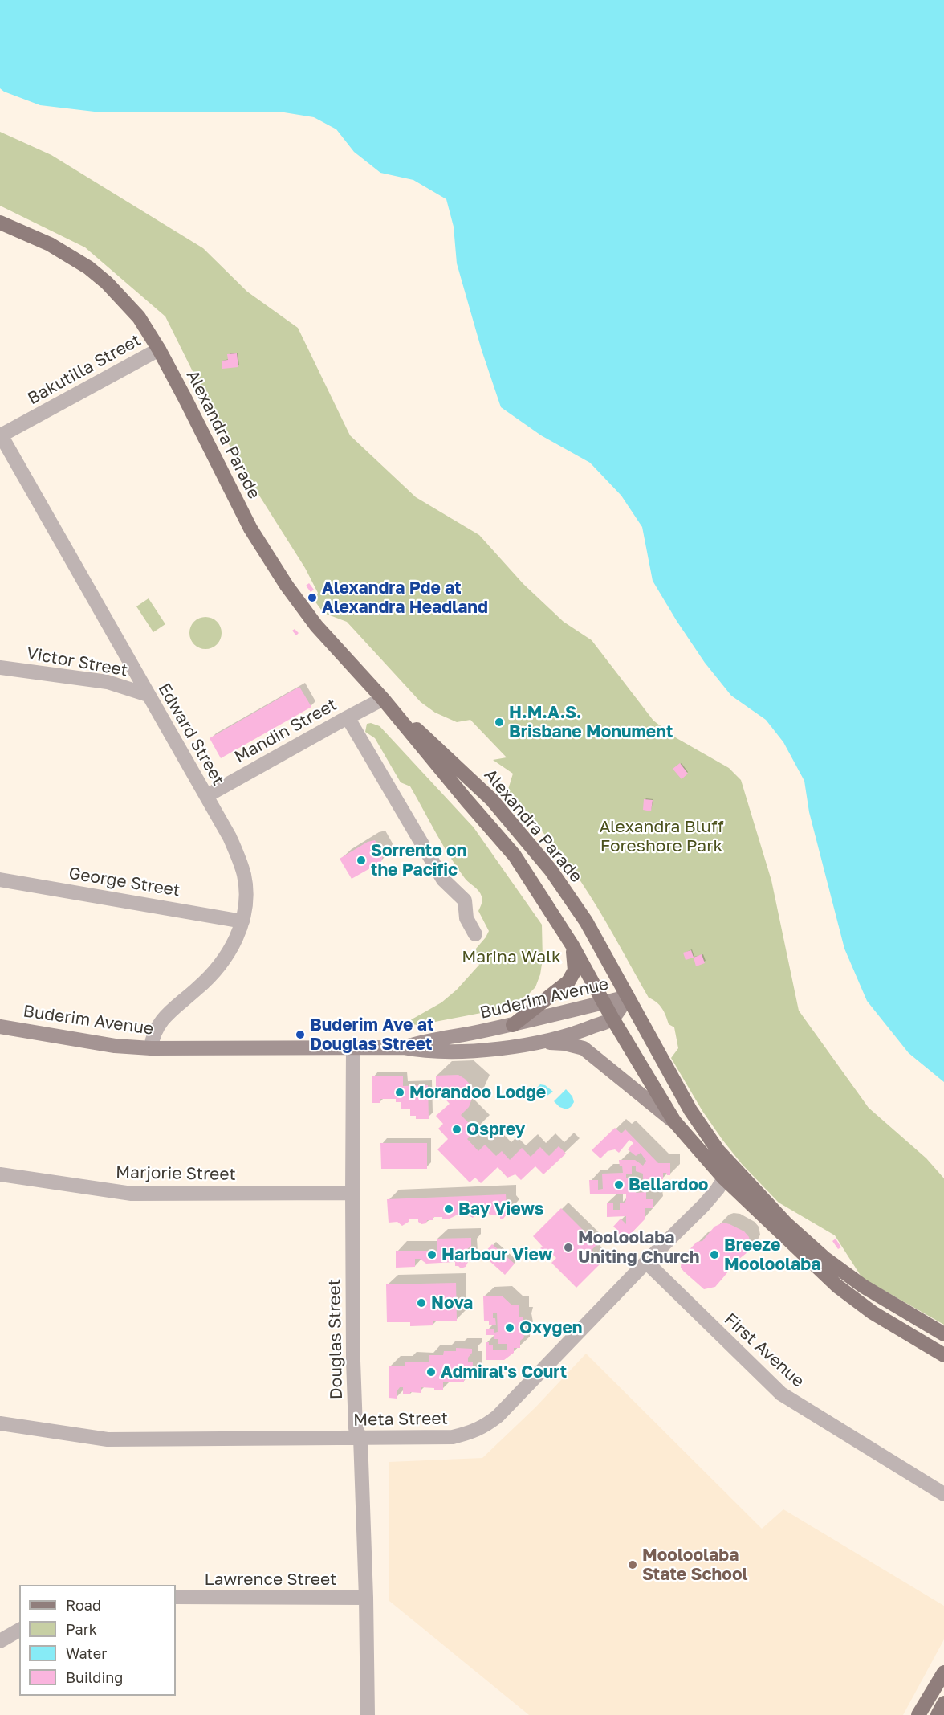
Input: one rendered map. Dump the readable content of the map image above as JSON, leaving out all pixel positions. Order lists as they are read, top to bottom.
{
  "streets": {
    "main road": ["Alexandra Parade", "Buderim Avenue"],
    "street": [
      "Bakutilla Street",
      "Victor Street",
      "Mandin Street",
      "Edward Street",
      "George Street",
      "Marjorie Street",
      "Douglas Street",
      "First Avenue",
      "Meta Street",
      "Lawrence Street"
    ]
  },
  "crossings": [
    ["Bakutilla Street", "Alexandra Parade"],
    ["Bakutilla Street", "Edward Street"],
    ["Alexandra Parade", "Mandin Street"],
    ["Alexandra Parade", "Buderim Avenue"],
    ["Alexandra Parade", "Meta Street"],
    ["Victor Street", "Edward Street"],
    ["Mandin Street", "Edward Street"],
    ["Edward Street", "George Street"],
    ["Edward Street", "Buderim Avenue"],
    ["Buderim Avenue", "Douglas Street"],
    ["Marjorie Street", "Douglas Street"],
    ["Douglas Street", "Meta Street"],
    ["Douglas Street", "Lawrence Street"],
    ["First Avenue", "Meta Street"]
  ],
  "parks": ["Alexandra Bluff Foreshore Park", "Marina Walk"],
  "places": [
    "Alexandra Pde at Alexandra Headland",
    "H.M.A.S. Brisbane Monument",
    "Sorrento on the Pacific",
    "Buderim Ave at Douglas Street",
    "Morandoo Lodge",
    "Osprey",
    "Bellardoo",
    "Bay Views",
    "Mooloolaba Uniting Church",
    "Harbour View",
    "Breeze Mooloolaba",
    "Nova",
    "Oxygen",
    "Admiral's Court",
    "Mooloolaba State School"
  ],
  "legend": [
    "Road",
    "Park",
    "Water",
    "Building"
  ]
}
